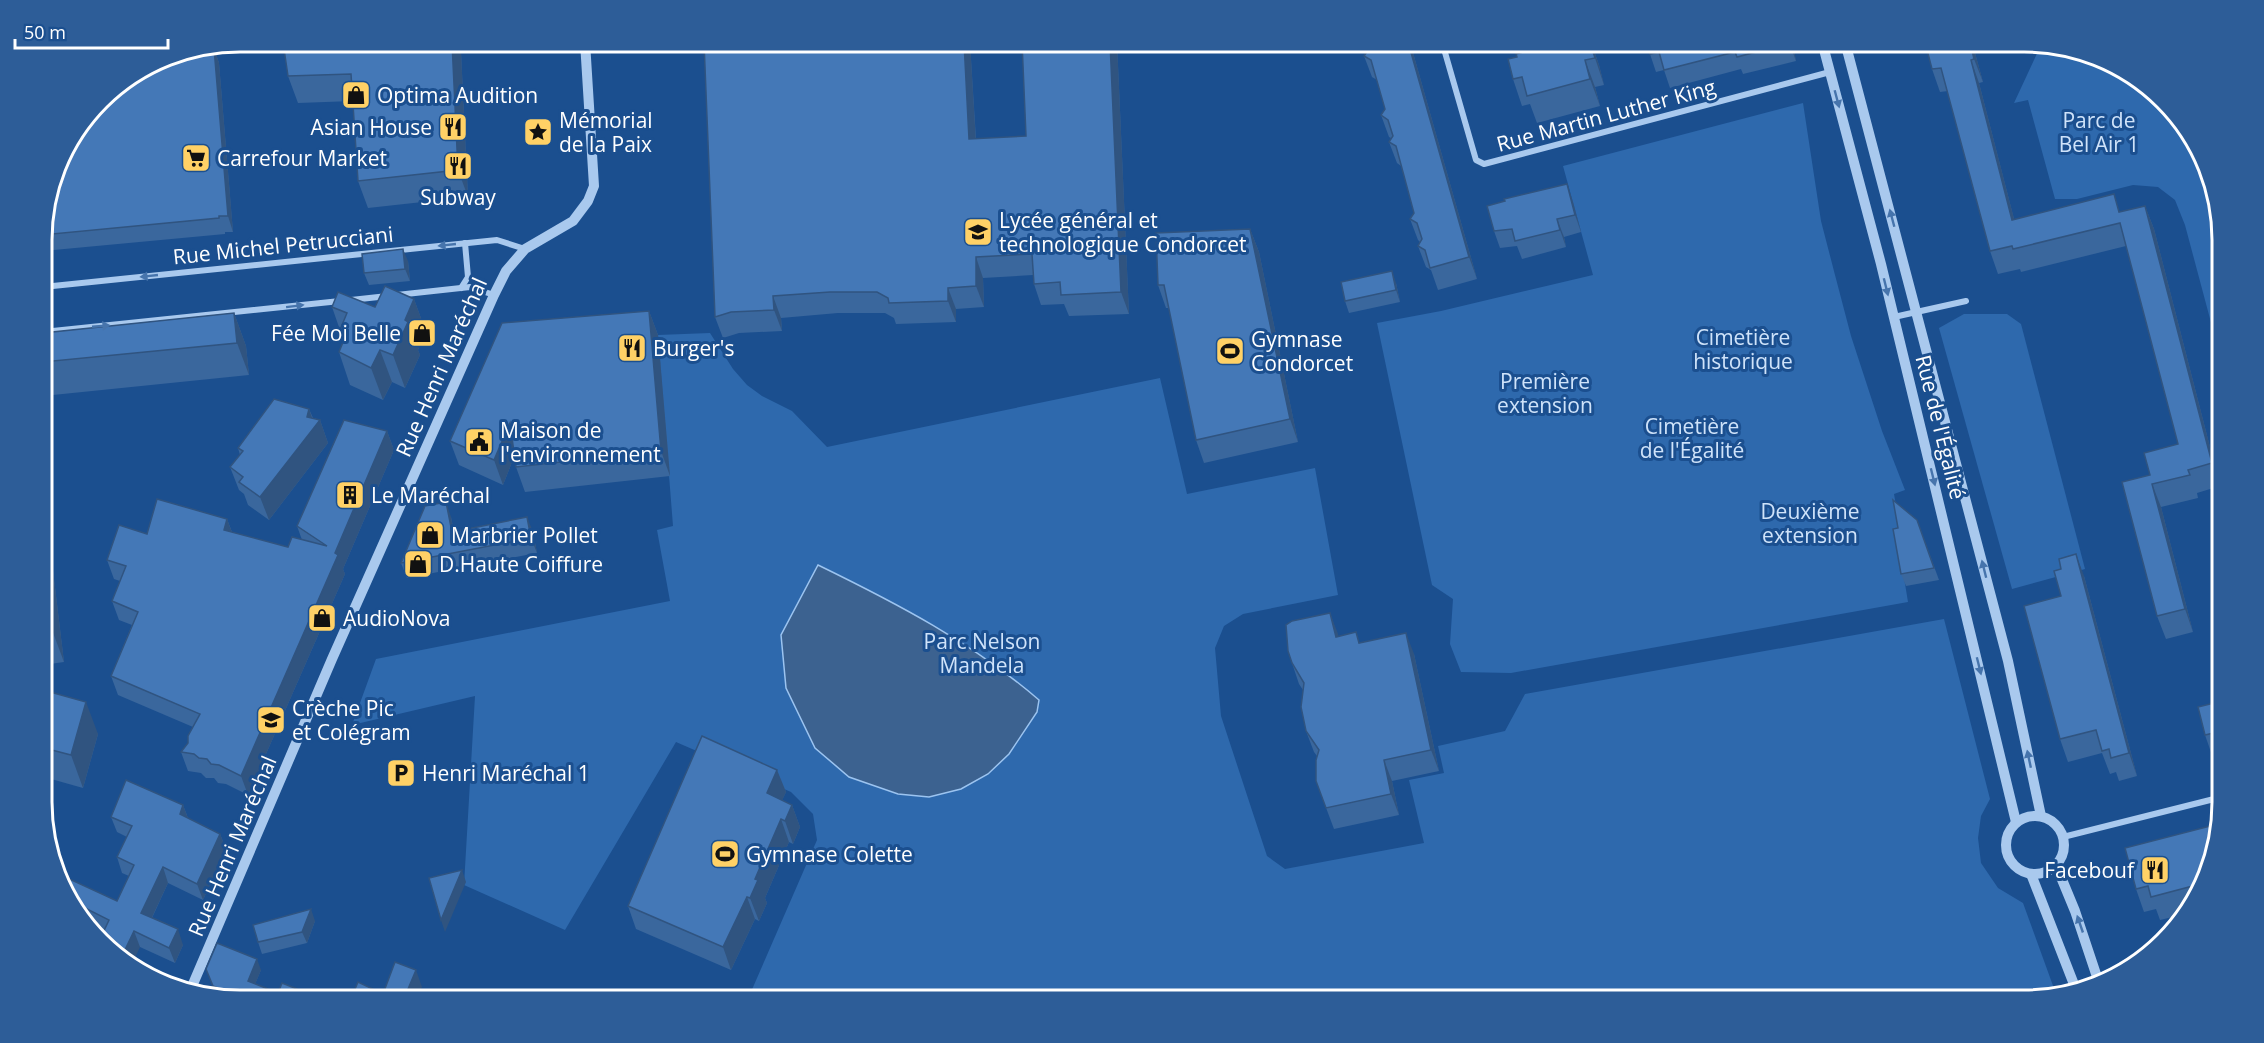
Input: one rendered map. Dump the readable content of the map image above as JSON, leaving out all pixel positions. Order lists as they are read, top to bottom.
{
  "streets": {
    "street": [
      "Rue Martin Luther King",
      "Rue Michel Petrucciani",
      "Rue Henri Maréchal",
      "Rue de l'Égalité"
    ]
  },
  "crossings": [
    ["Rue Martin Luther King", "Rue de l'Égalité"],
    ["Rue Michel Petrucciani", "Rue Henri Maréchal"]
  ],
  "parks": [
    "Parc de Bel Air 1",
    "Cimetière historique",
    "Première extension",
    "Cimetière de l'Égalité",
    "Deuxième extension",
    "Parc Nelson Mandela"
  ],
  "places": {
    "shop": [
      "Optima Audition",
      "Fée Moi Belle",
      "Marbrier Pollet",
      "D.Haute Coiffure",
      "AudioNova"
    ],
    "restaurant": [
      "Asian House",
      "Subway",
      "Burger's",
      "Facebouf"
    ],
    "place": ["Mémorial de la Paix"],
    "supermarket": ["Carrefour Market"],
    "school or university": ["Lycée général et technologique Condorcet", "Crèche Pic et Colégram"],
    "sports": ["Gymnase Condorcet", "Gymnase Colette"],
    "public building": ["Maison de l'environnement"],
    "building": ["Le Maréchal"],
    "parking": ["Henri Maréchal 1"]
  },
  "scale_bar": "50 m"
}
